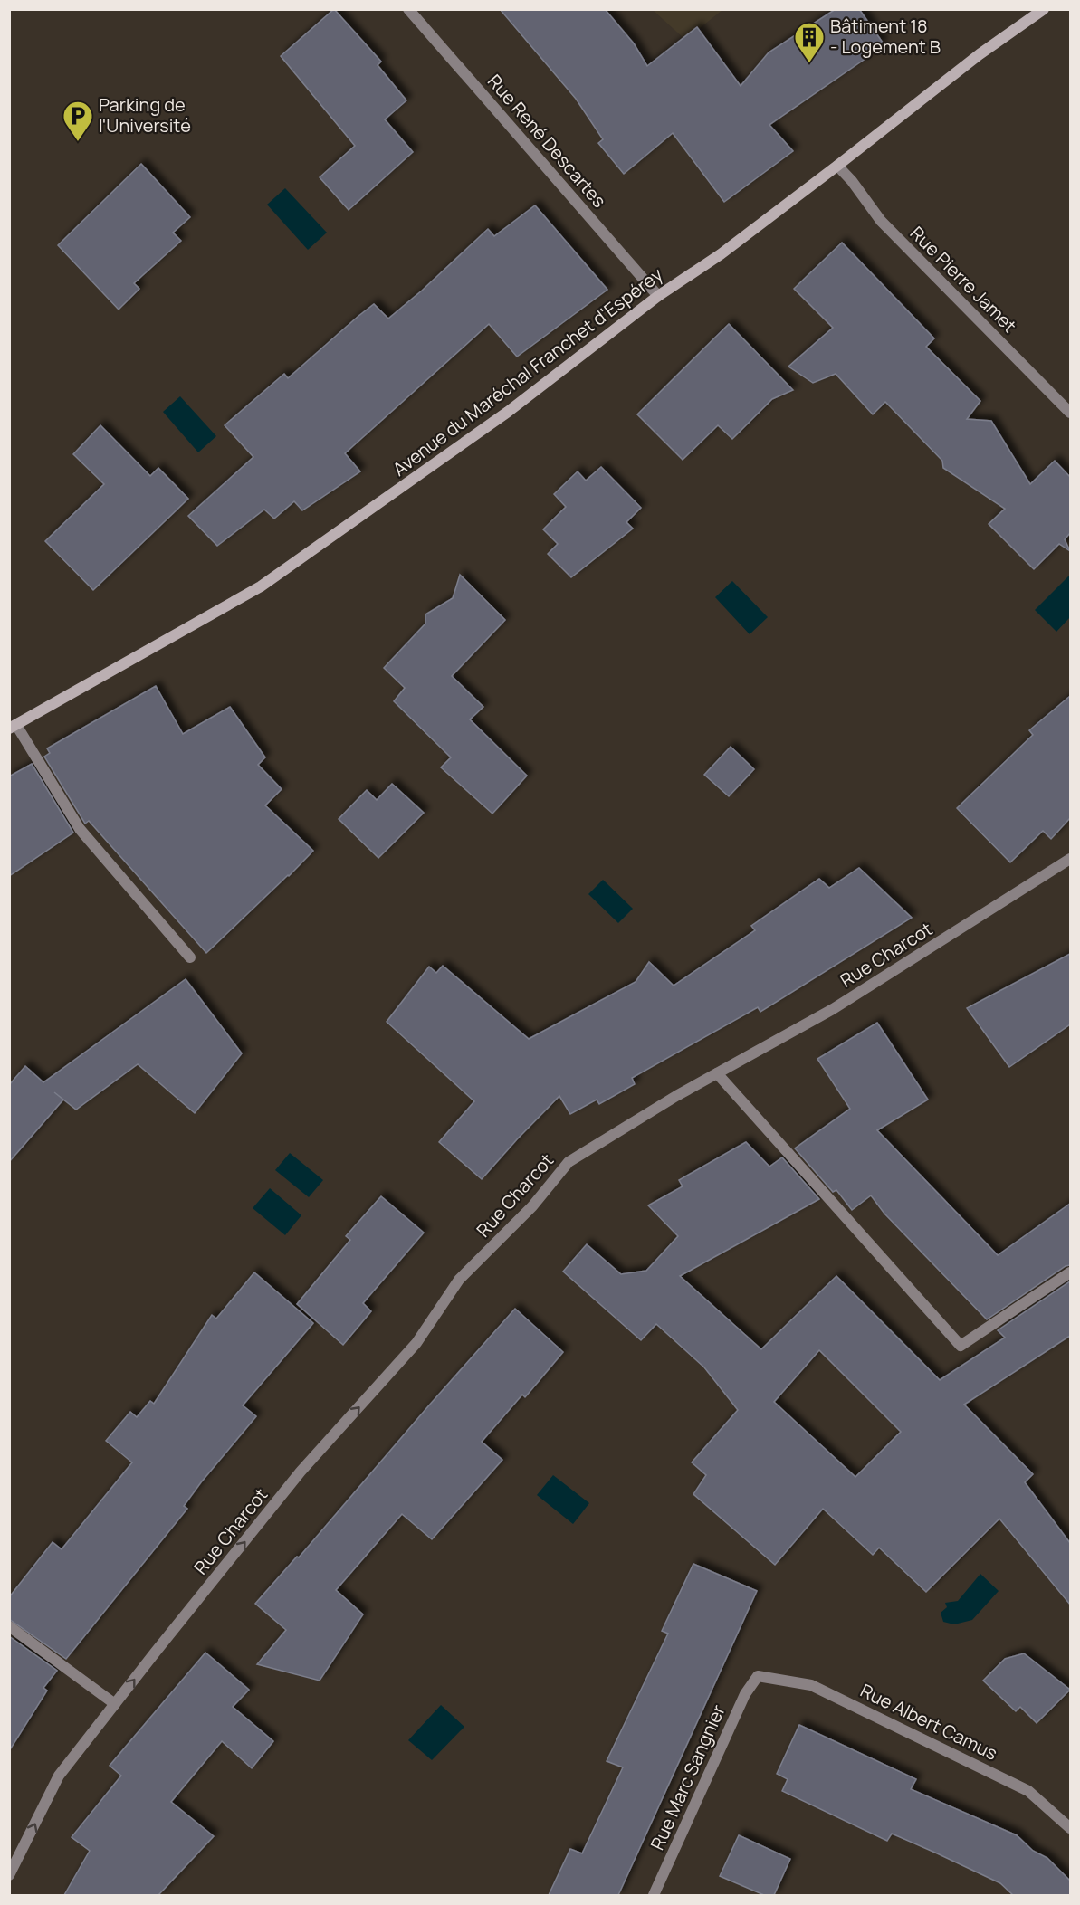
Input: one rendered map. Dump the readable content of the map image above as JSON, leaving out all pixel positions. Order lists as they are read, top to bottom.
{
  "streets": {
    "main road": ["Avenue du Maréchal Franchet d'Espérey"],
    "street": [
      "Rue René Descartes",
      "Rue Pierre Jamet",
      "Rue Charcot",
      "Rue Albert Camus",
      "Rue Marc Sangnier"
    ]
  },
  "crossings": [
    ["Rue René Descartes", "Avenue du Maréchal Franchet d'Espérey"],
    ["Rue Pierre Jamet", "Avenue du Maréchal Franchet d'Espérey"],
    ["Rue Albert Camus", "Rue Marc Sangnier"]
  ],
  "one_way": ["Rue Charcot"],
  "places": {
    "building": ["Bâtiment 18 - Logement B"],
    "parking": ["Parking de l'Université"]
  }
}
